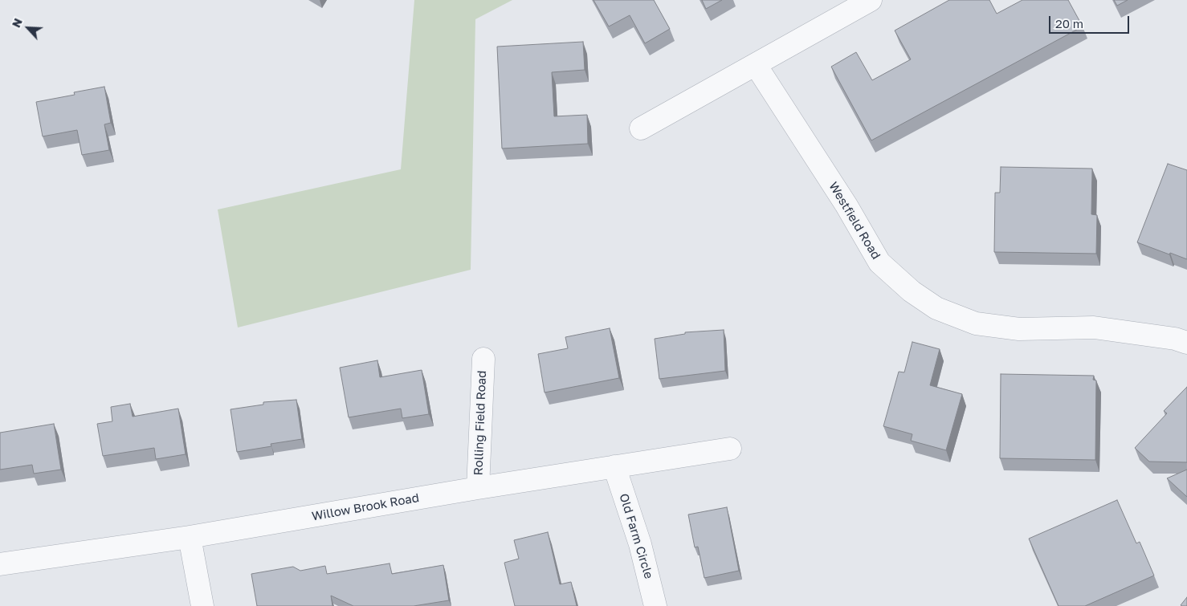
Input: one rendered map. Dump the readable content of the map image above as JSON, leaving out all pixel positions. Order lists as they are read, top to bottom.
{
  "streets": {
    "street": [
      "Westfield Road",
      "Rolling Field Road",
      "Willow Brook Road",
      "Old Farm Circle"
    ]
  },
  "crossings": [
    ["Rolling Field Road", "Willow Brook Road"],
    ["Willow Brook Road", "Old Farm Circle"]
  ],
  "scale_bar": "20 m",
  "north": "top left"
}
